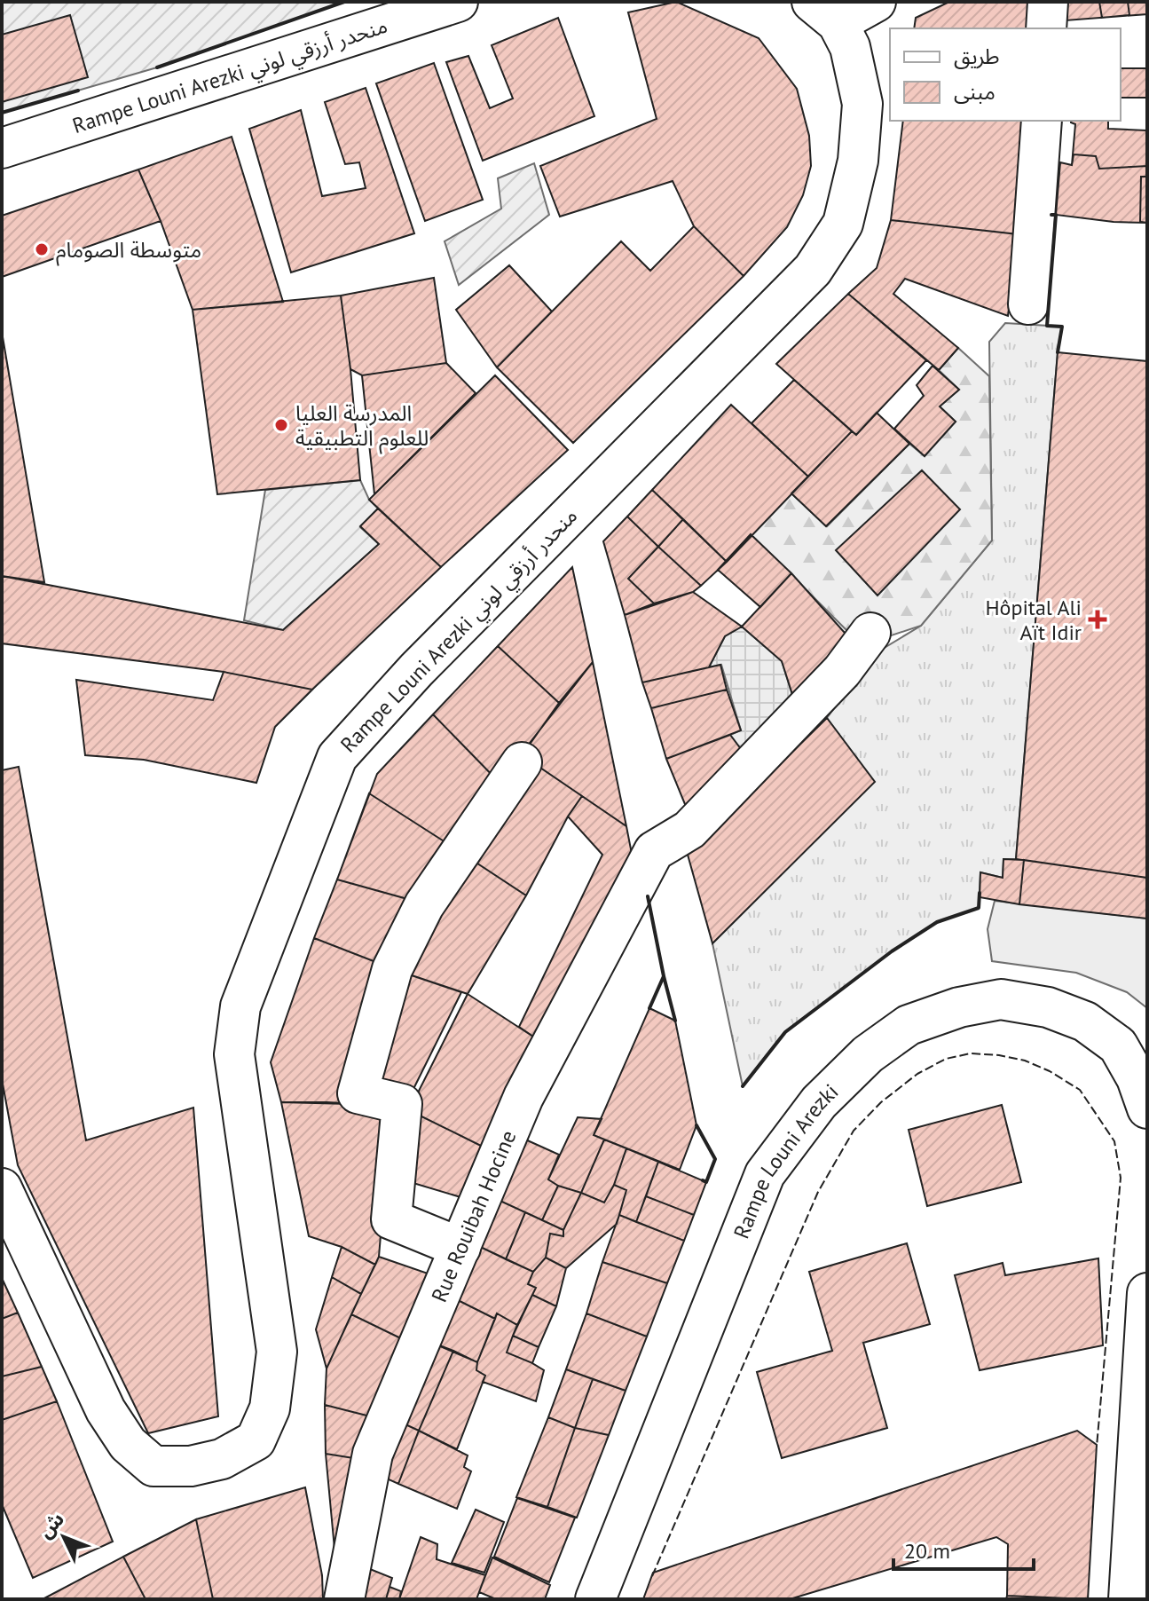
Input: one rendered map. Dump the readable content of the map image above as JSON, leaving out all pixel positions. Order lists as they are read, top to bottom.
{
  "streets": {
    "street": ["Rampe Louni Arezki منحدر أرزقي لوني", "Rampe Louni Arezki", "Rue Rouibah Hocine"]
  },
  "places": {
    "other": ["متوسطة الصومام", "المدرسة العليا للعلوم التطبيقية"],
    "health": ["Hôpital Ali Aït Idir"]
  },
  "legend": ["طريق", "مبنى"],
  "scale_bar": "20 m",
  "north": "top left"
}
